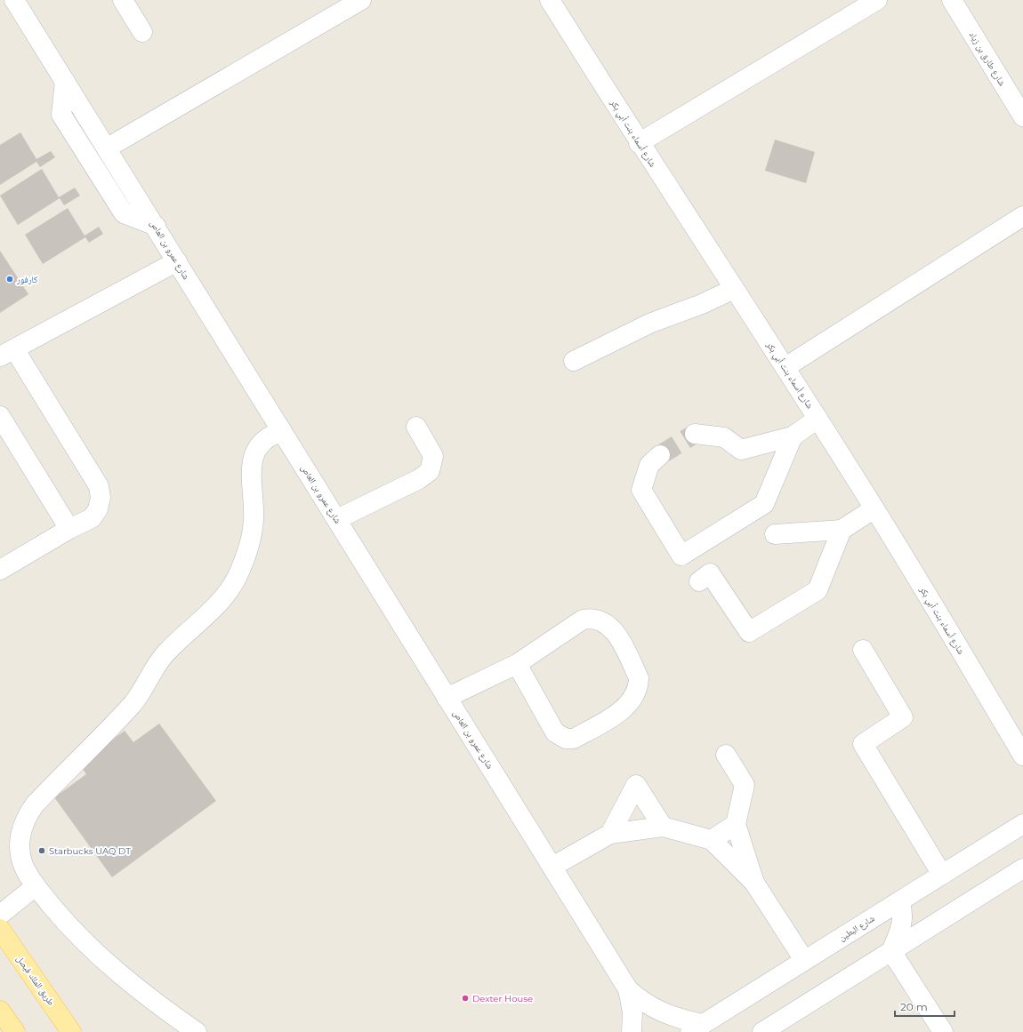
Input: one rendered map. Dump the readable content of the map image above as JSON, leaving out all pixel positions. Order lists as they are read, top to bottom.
{
  "streets": {
    "main road": ["طريق الملك فيصل"],
    "street": [
      "شارع طارق بن زياد",
      "شارع أسماء بنت أبي بكر",
      "شارع عمرو بن العاص",
      "شارع البطين"
    ]
  },
  "crossings": [
    ["شارع عمرو بن العاص", "شارع البطين"]
  ],
  "places": ["كارفور", "Starbucks UAQ DT", "Dexter House"],
  "scale_bar": "20 m"
}
